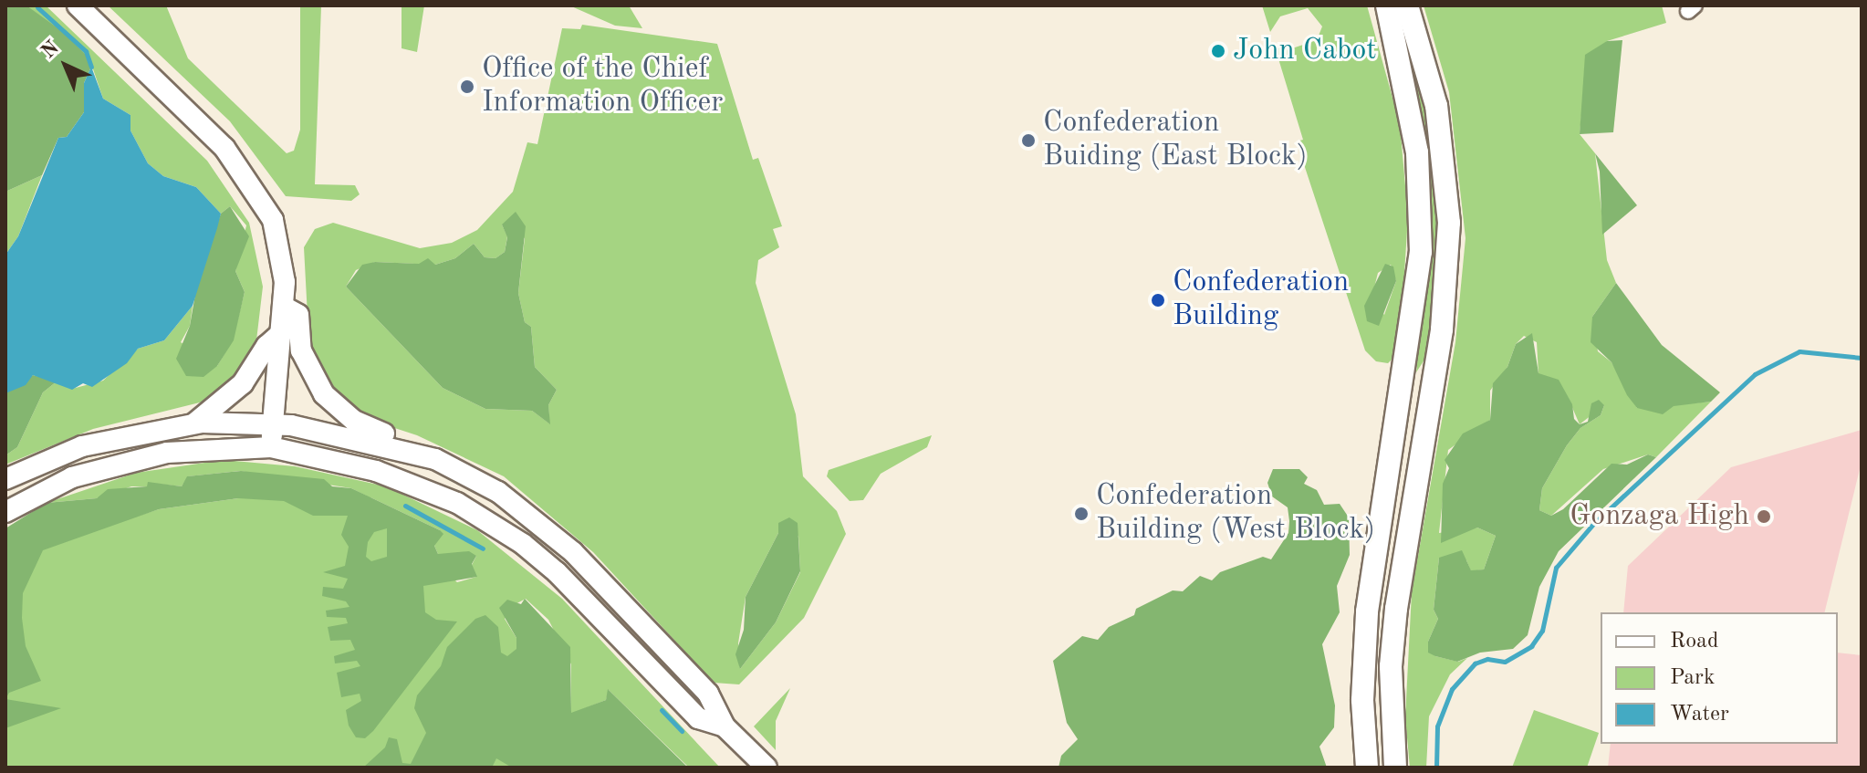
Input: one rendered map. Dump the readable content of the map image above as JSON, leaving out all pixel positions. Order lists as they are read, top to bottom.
{
  "places": [
    "John Cabot",
    "Office of the Chief Information Officer",
    "Confederation Buiding (East Block)",
    "Confederation Building",
    "Confederation Building (West Block)",
    "Gonzaga High"
  ],
  "legend": ["Road", "Park", "Water"],
  "north": "top left"
}
